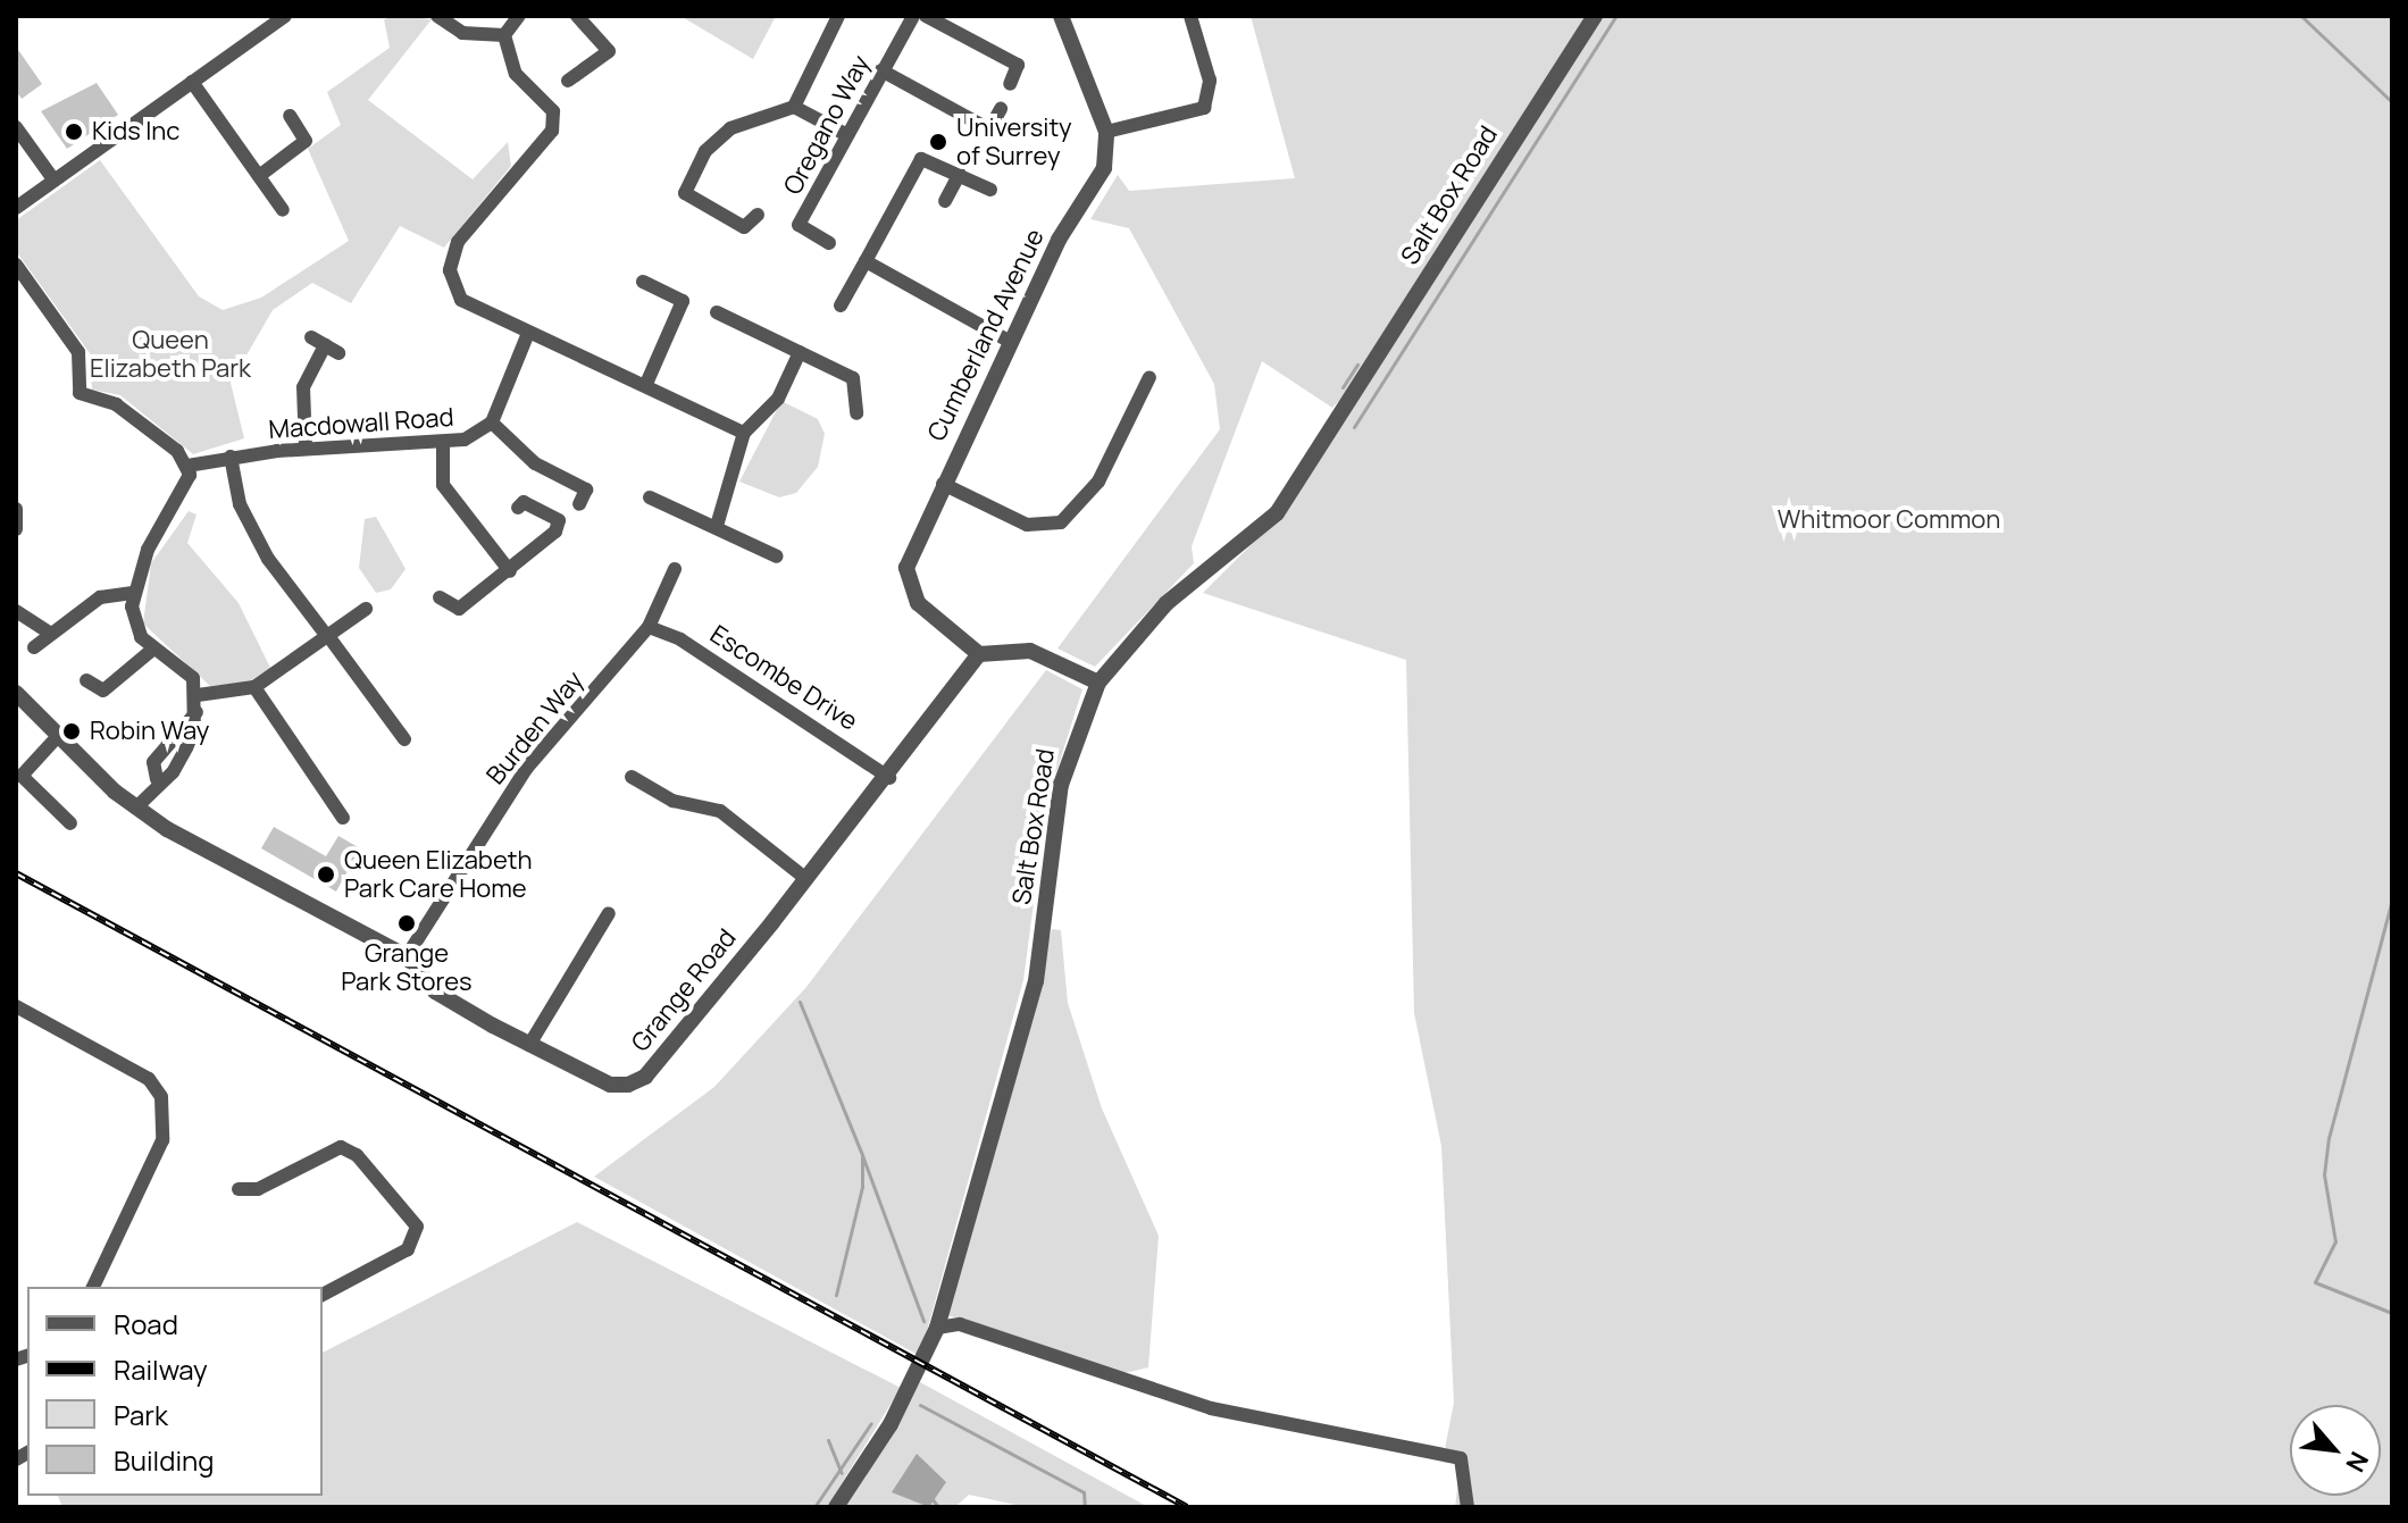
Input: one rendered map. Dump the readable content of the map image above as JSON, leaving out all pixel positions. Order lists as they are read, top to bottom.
{
  "streets": {
    "street": [
      "Oregano Way",
      "Salt Box Road",
      "Cumberland Avenue",
      "Macdowall Road",
      "Escombe Drive",
      "Burden Way",
      "Grange Road"
    ]
  },
  "crossings": [
    ["Cumberland Avenue", "Grange Road"],
    ["Escombe Drive", "Burden Way"],
    ["Escombe Drive", "Grange Road"],
    ["Burden Way", "Grange Road"]
  ],
  "parks": ["Queen Elizabeth Park", "Whitmoor Common"],
  "places": [
    "Kids Inc",
    "University of Surrey",
    "Robin Way",
    "Queen Elizabeth Park Care Home",
    "Grange Park Stores"
  ],
  "legend": [
    "Road",
    "Railway",
    "Park",
    "Building"
  ],
  "north": "bottom right"
}
